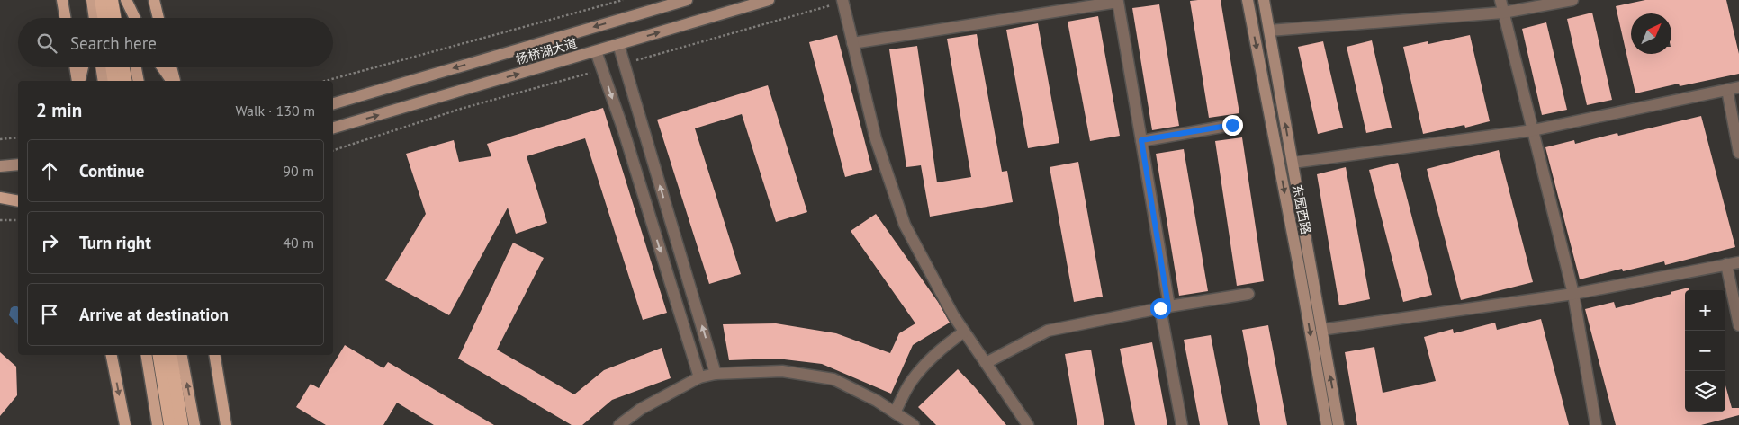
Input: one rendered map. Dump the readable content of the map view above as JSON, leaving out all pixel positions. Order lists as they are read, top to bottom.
{
  "streets": {
    "main road": ["杨桥湖大道", "东园西路"]
  },
  "north": "top right",
  "page": {
    "search": "Search here",
    "heading": ["2 min", "Walk · 130 m"],
    "list": [
      ["Continue", "90 m"],
      ["Turn right", "40 m"],
      "Arrive at destination"
    ],
    "map_buttons": ["+", "−"]
  }
}
